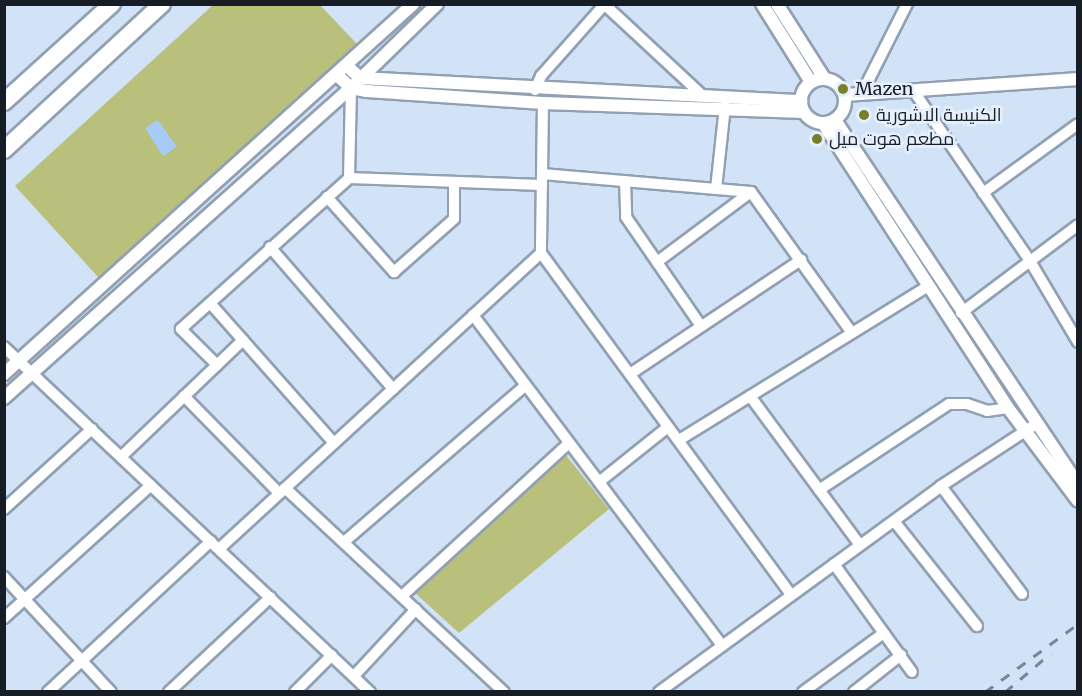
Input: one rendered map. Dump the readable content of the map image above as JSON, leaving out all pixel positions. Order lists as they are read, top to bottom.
{
  "places": ["Mazen", "الكنيسة الاشورية", "مطعم هوت ميل"]
}
